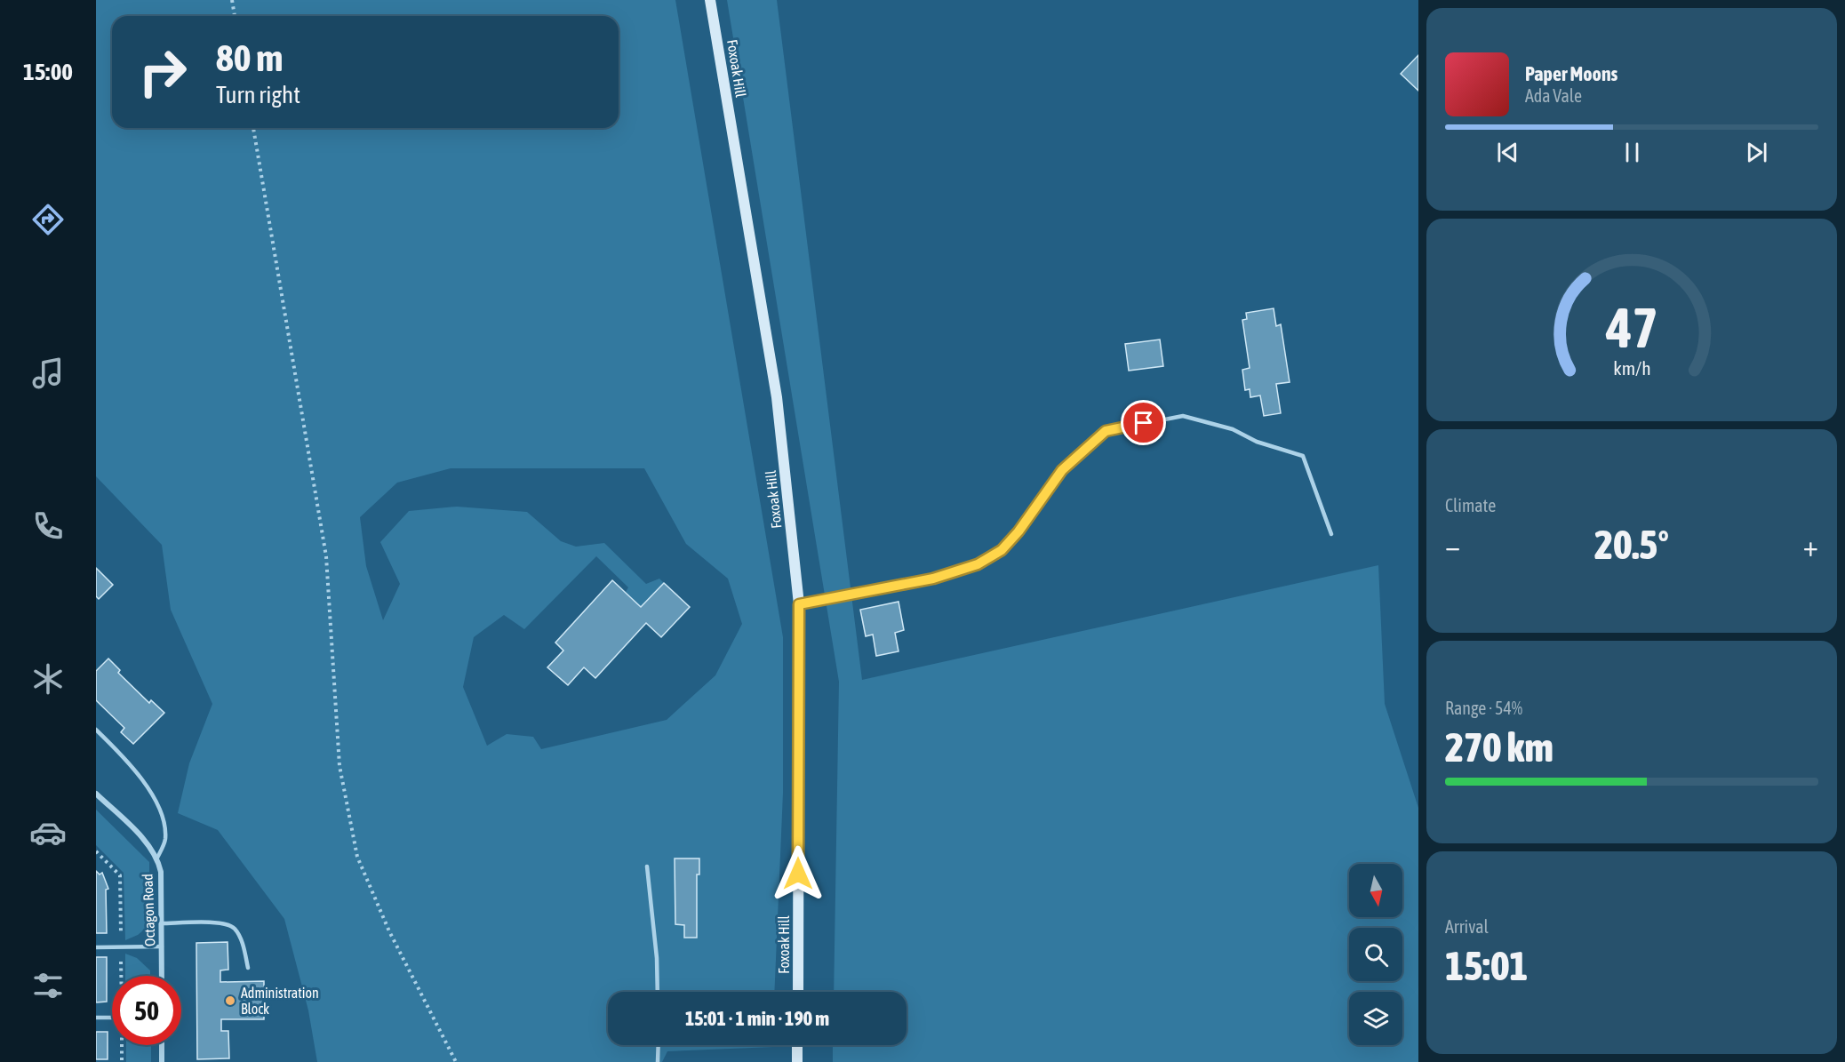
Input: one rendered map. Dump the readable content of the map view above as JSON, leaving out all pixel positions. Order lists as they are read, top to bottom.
{
  "streets": {
    "main road": ["Foxoak Hill"],
    "street": ["Octagon Road"]
  },
  "places": ["Administration Block"],
  "north": "bottom",
  "page": {
    "tabs": "15:00",
    "turn": ["80 m", "Turn right"],
    "song": ["Paper Moons", "Ada Vale"],
    "tile": [
      "Climate",
      ["Range · 54%", "270 km"],
      ["Arrival", "15:01"]
    ],
    "heat": ["−", "20.5°", "+"],
    "limit": "50",
    "trip": "15:01 · 1 min · 190 m",
    "gauge": ["47", "km/h"]
  }
}
